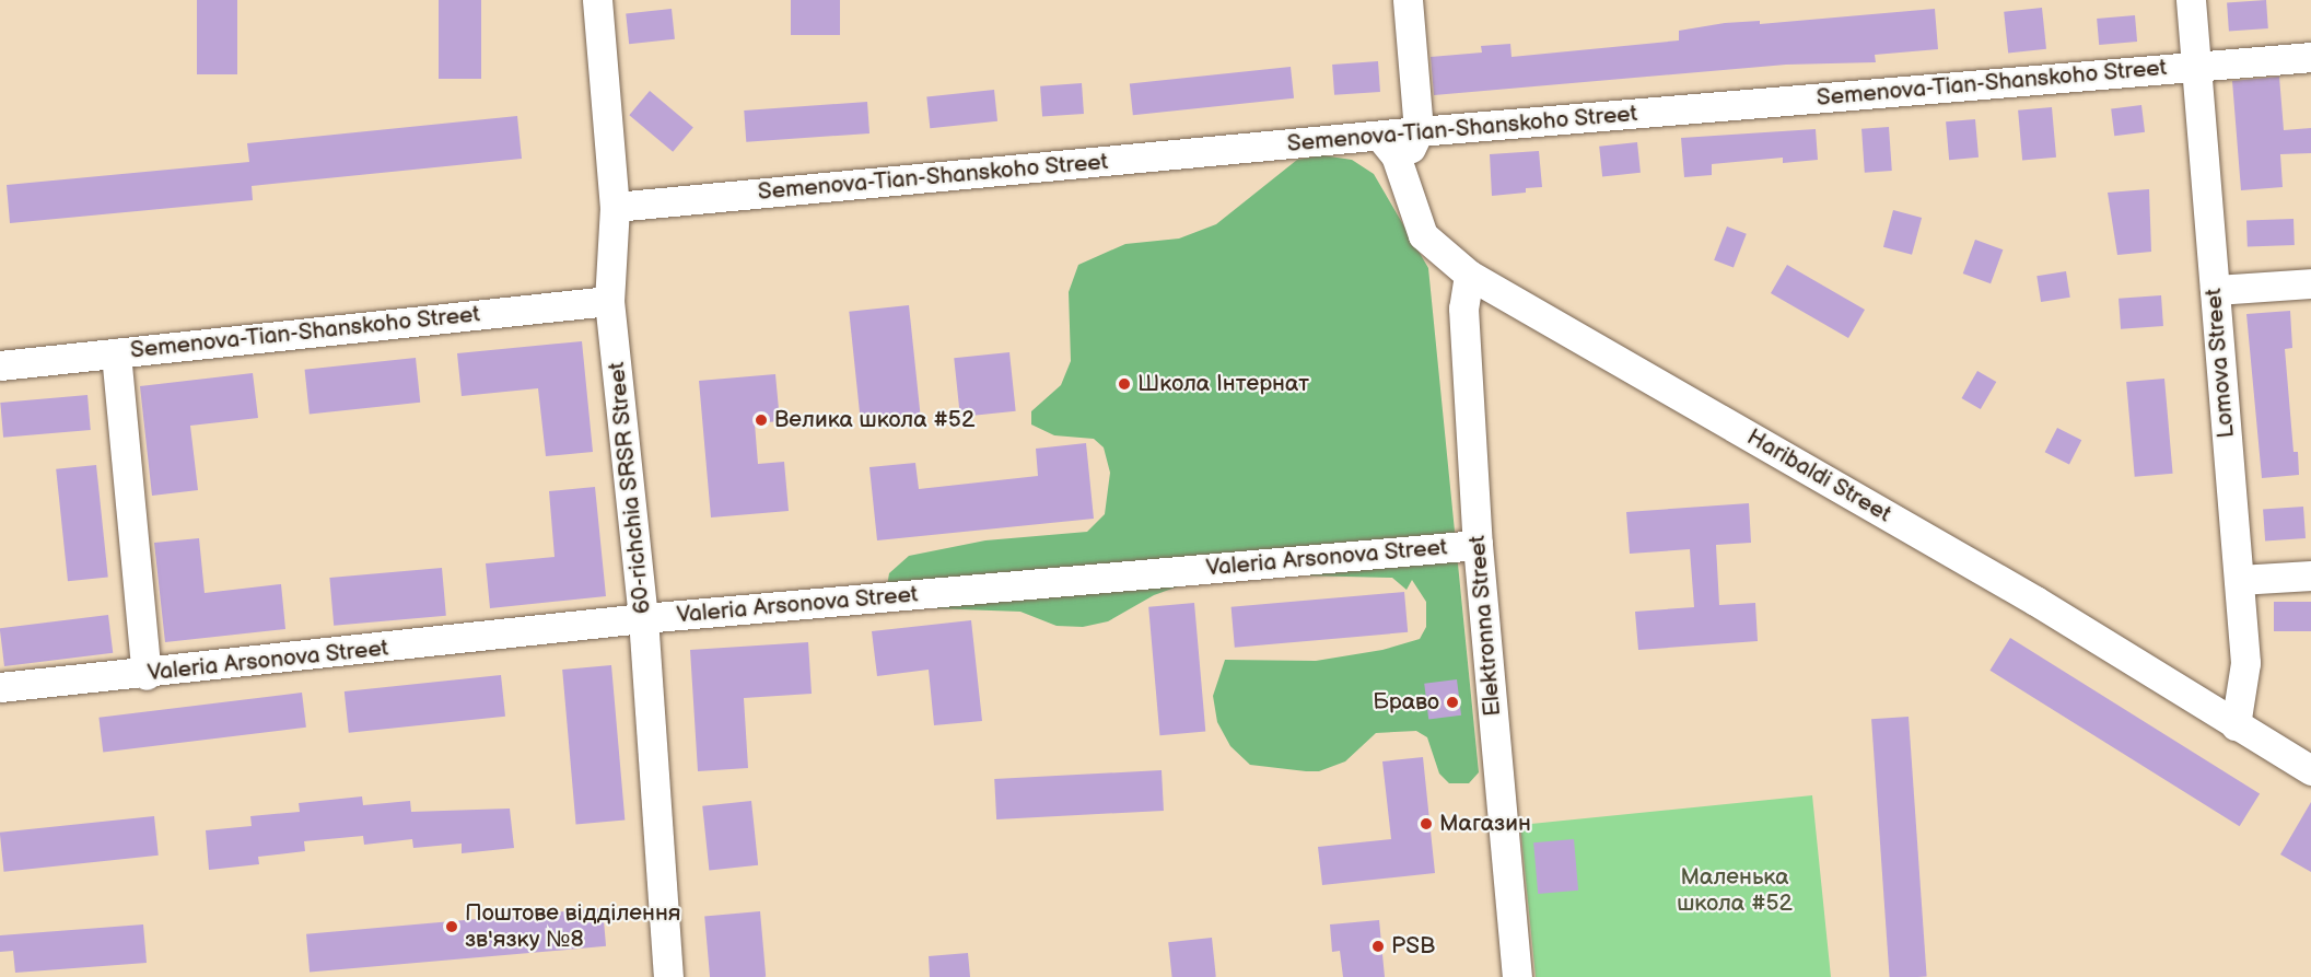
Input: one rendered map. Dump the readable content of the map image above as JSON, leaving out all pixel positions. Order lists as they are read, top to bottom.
{
  "streets": {
    "street": [
      "Semenova-Tian-Shanskoho Street",
      "Lomova Street",
      "Haribaldi Street",
      "60-richchia SRSR Street",
      "Valeria Arsonova Street",
      "Elektronna Street"
    ]
  },
  "crossings": [
    ["Semenova-Tian-Shanskoho Street", "Lomova Street"],
    ["Semenova-Tian-Shanskoho Street", "Haribaldi Street"],
    ["Semenova-Tian-Shanskoho Street", "60-richchia SRSR Street"],
    ["Lomova Street", "Haribaldi Street"],
    ["Haribaldi Street", "Elektronna Street"],
    ["60-richchia SRSR Street", "Valeria Arsonova Street"],
    ["Valeria Arsonova Street", "Elektronna Street"]
  ],
  "parks": ["Маленька школа #52"],
  "places": [
    "Школа Інтернат",
    "Велика школа #52",
    "Браво",
    "Магазин",
    "Поштове відділення зв'язку №8",
    "PSB"
  ]
}
